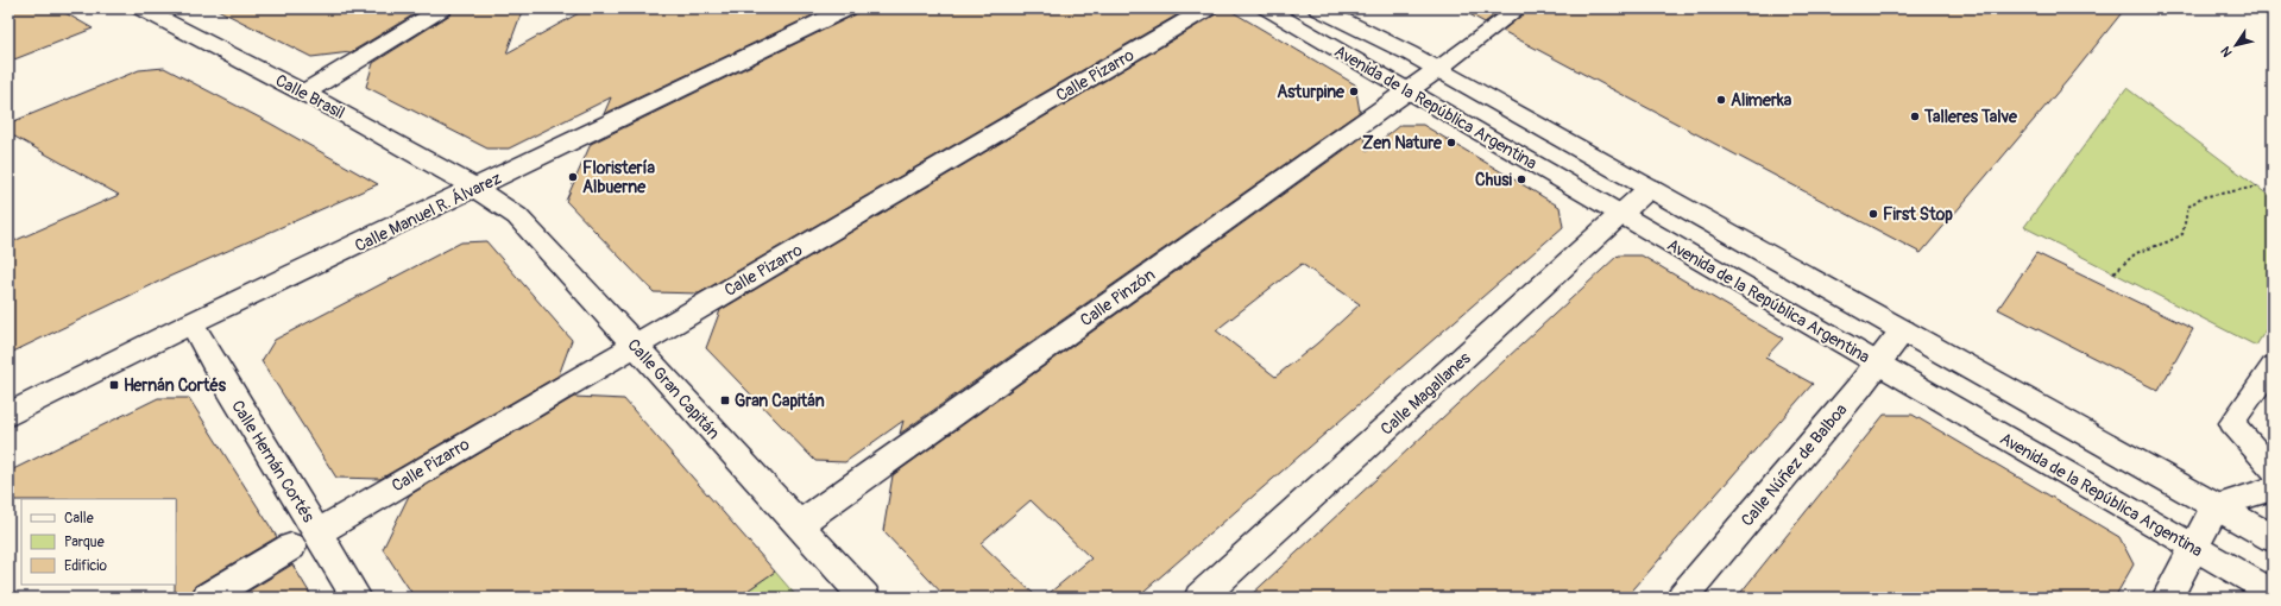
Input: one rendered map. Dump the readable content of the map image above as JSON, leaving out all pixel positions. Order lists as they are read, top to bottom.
{
  "streets": {
    "street": [
      "Calle Pizarro",
      "Calle Brasil",
      "Avenida de la República Argentina",
      "Calle Manuel R. Álvarez",
      "Calle Pinzón",
      "Calle Gran Capitán",
      "Calle Magallanes",
      "Calle Hernán Cortés",
      "Calle Núñez de Balboa"
    ]
  },
  "crossings": [
    ["Calle Pizarro", "Calle Gran Capitán"],
    ["Calle Pizarro", "Calle Hernán Cortés"],
    ["Calle Brasil", "Calle Manuel R. Álvarez"],
    ["Calle Brasil", "Calle Gran Capitán"],
    ["Avenida de la República Argentina", "Calle Pinzón"],
    ["Avenida de la República Argentina", "Calle Magallanes"],
    ["Avenida de la República Argentina", "Calle Núñez de Balboa"],
    ["Calle Manuel R. Álvarez", "Calle Gran Capitán"],
    ["Calle Manuel R. Álvarez", "Calle Hernán Cortés"],
    ["Calle Pinzón", "Calle Gran Capitán"]
  ],
  "places": {
    "other": [
      "Asturpine",
      "Alimerka",
      "Talleres Talve",
      "Zen Nature",
      "Floristería Albuerne",
      "Chusi",
      "First Stop"
    ],
    "transit": ["Hernán Cortés", "Gran Capitán"]
  },
  "legend": ["Calle", "Parque", "Edificio"],
  "north": "bottom left"
}
